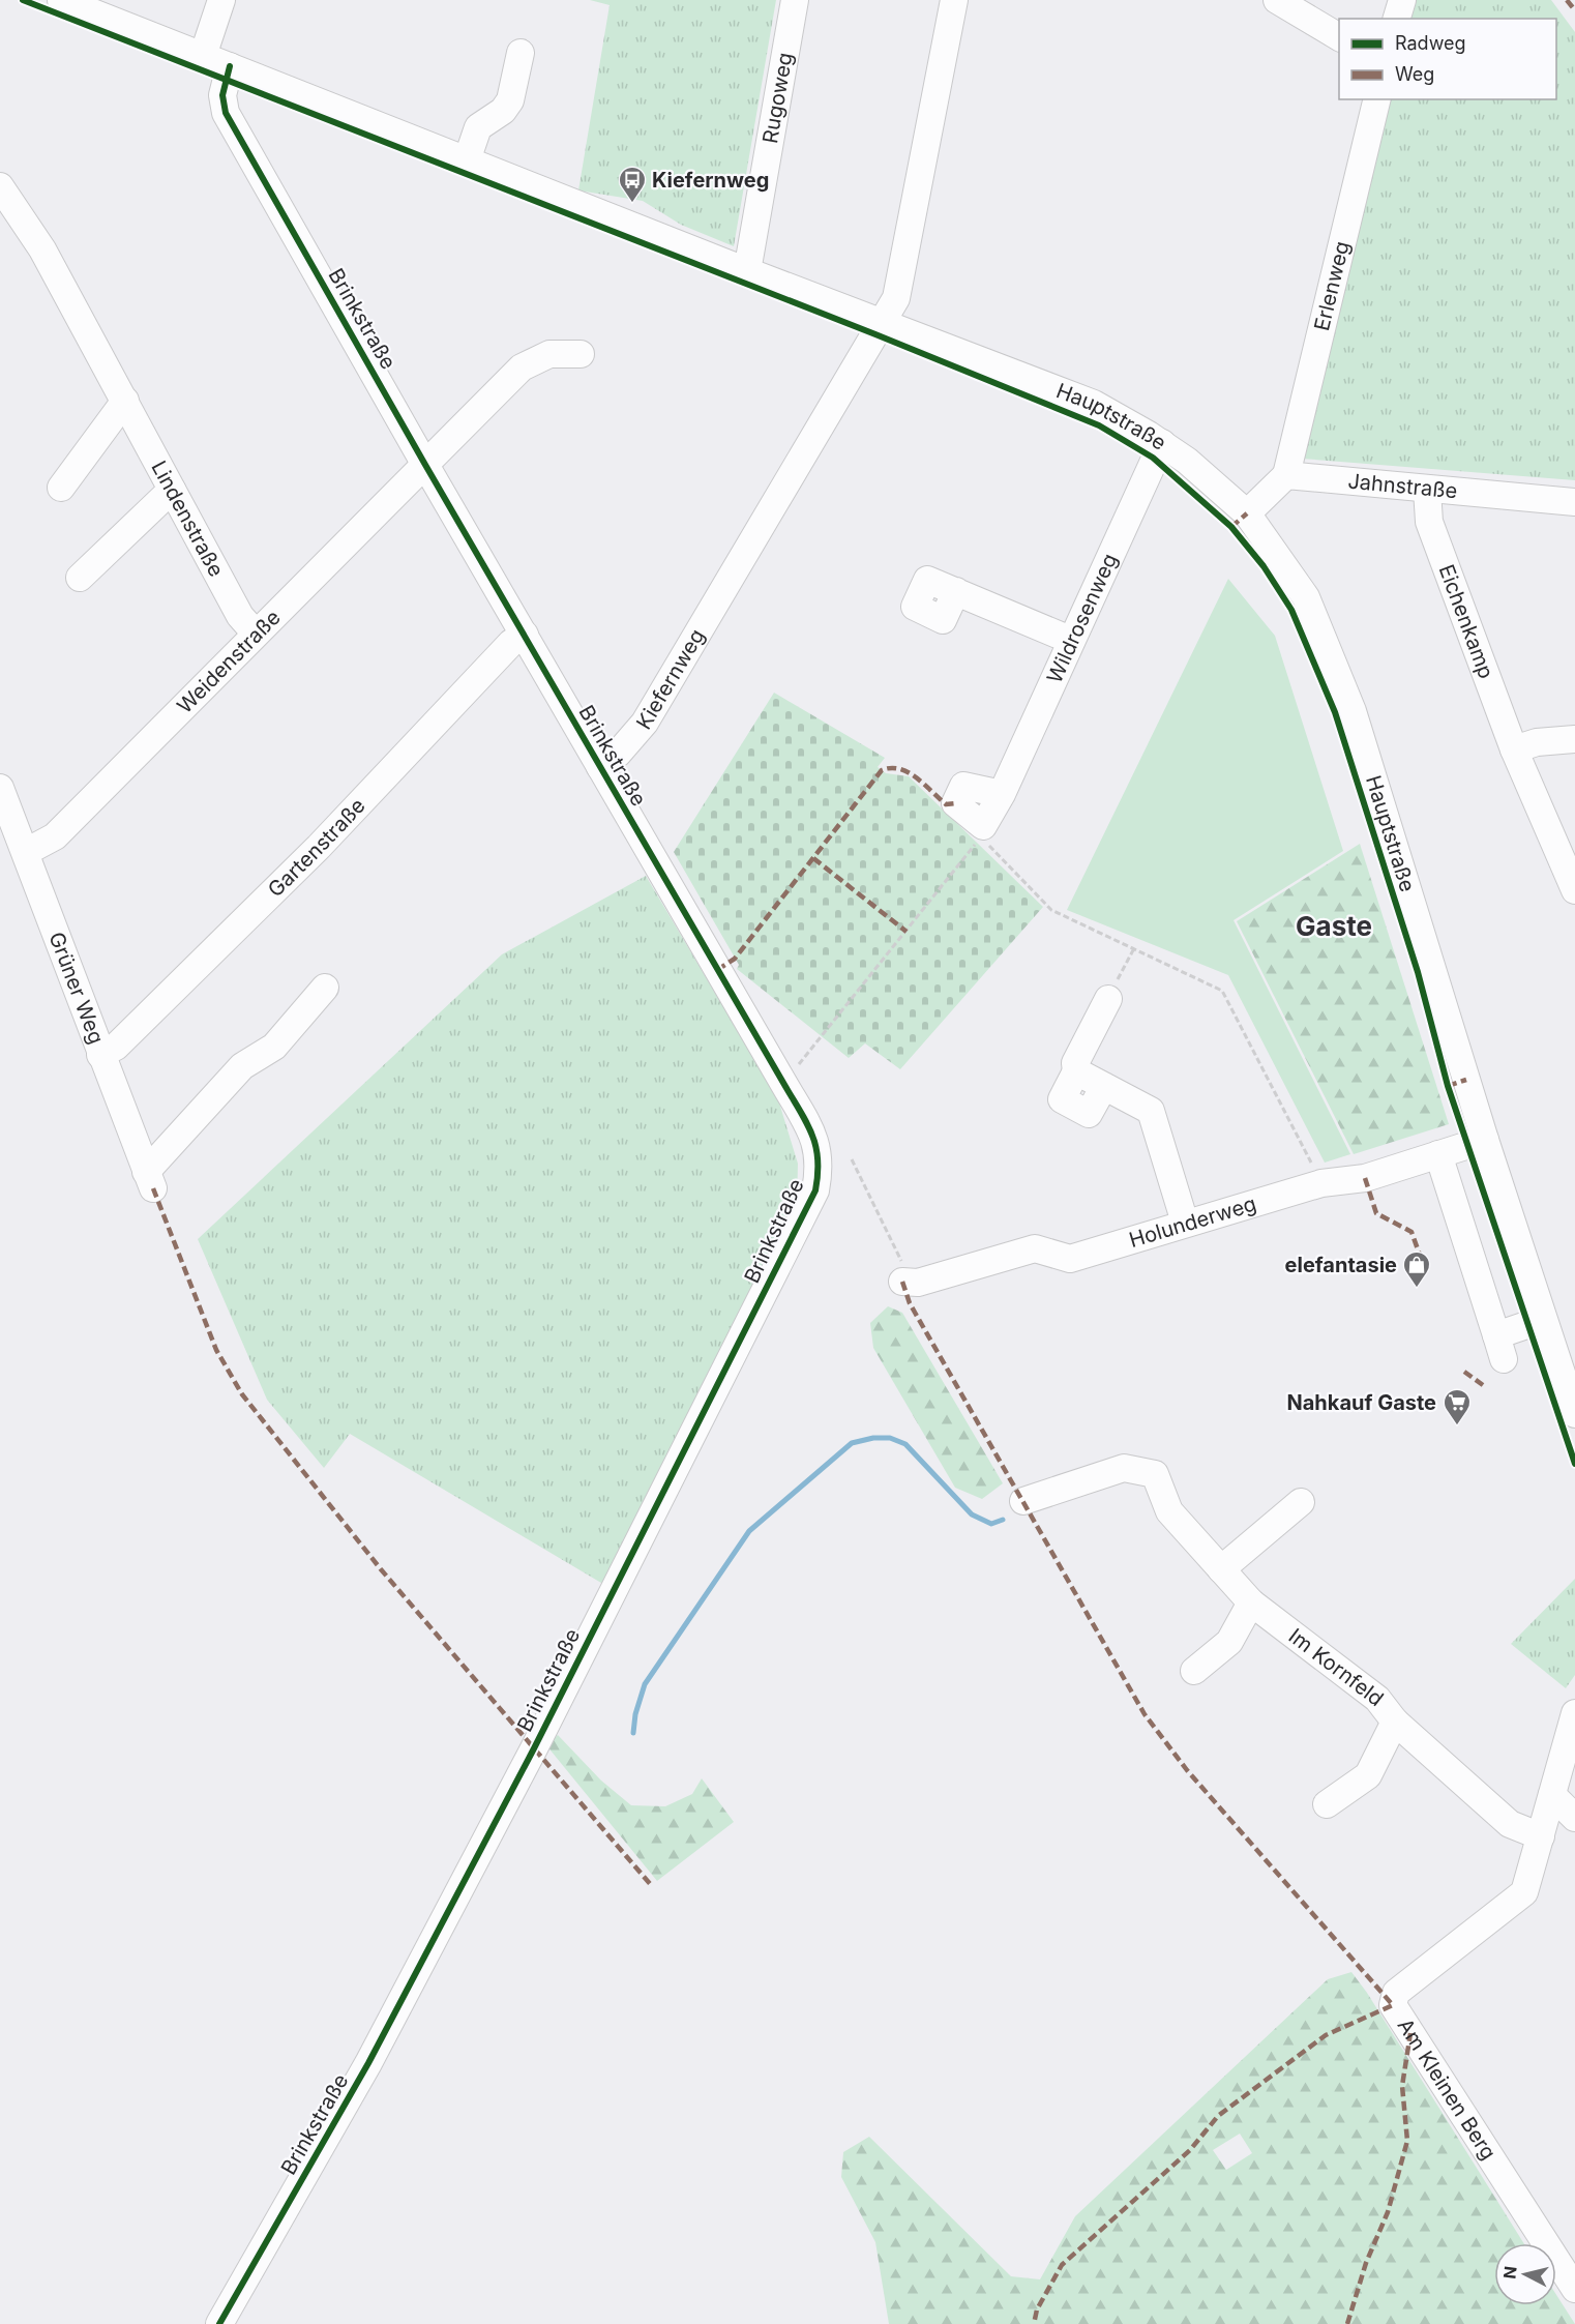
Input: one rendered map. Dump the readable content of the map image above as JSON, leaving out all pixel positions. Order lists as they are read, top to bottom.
{
  "streets": {
    "street": [
      "Rugoweg",
      "Erlenweg",
      "Brinkstraße",
      "Hauptstraße",
      "Jahnstraße",
      "Lindenstraße",
      "Wildrosenweg",
      "Eichenkamp",
      "Weidenstraße",
      "Kiefernweg",
      "Gartenstraße",
      "Grüner Weg",
      "Holunderweg",
      "Im Kornfeld",
      "Am Kleinen Berg"
    ]
  },
  "crossings": [
    ["Rugoweg", "Hauptstraße"],
    ["Erlenweg", "Jahnstraße"],
    ["Brinkstraße", "Hauptstraße"],
    ["Brinkstraße", "Weidenstraße"],
    ["Brinkstraße", "Kiefernweg"],
    ["Brinkstraße", "Gartenstraße"],
    ["Hauptstraße", "Wildrosenweg"],
    ["Hauptstraße", "Kiefernweg"],
    ["Hauptstraße", "Holunderweg"],
    ["Jahnstraße", "Eichenkamp"],
    ["Lindenstraße", "Weidenstraße"],
    ["Weidenstraße", "Grüner Weg"],
    ["Gartenstraße", "Grüner Weg"],
    ["Im Kornfeld", "Am Kleinen Berg"]
  ],
  "districts": ["Gaste"],
  "places": {
    "bus stop": ["Kiefernweg"],
    "shop": ["elefantasie"],
    "supermarket": ["Nahkauf Gaste"]
  },
  "legend": ["Radweg", "Weg"],
  "north": "left"
}
